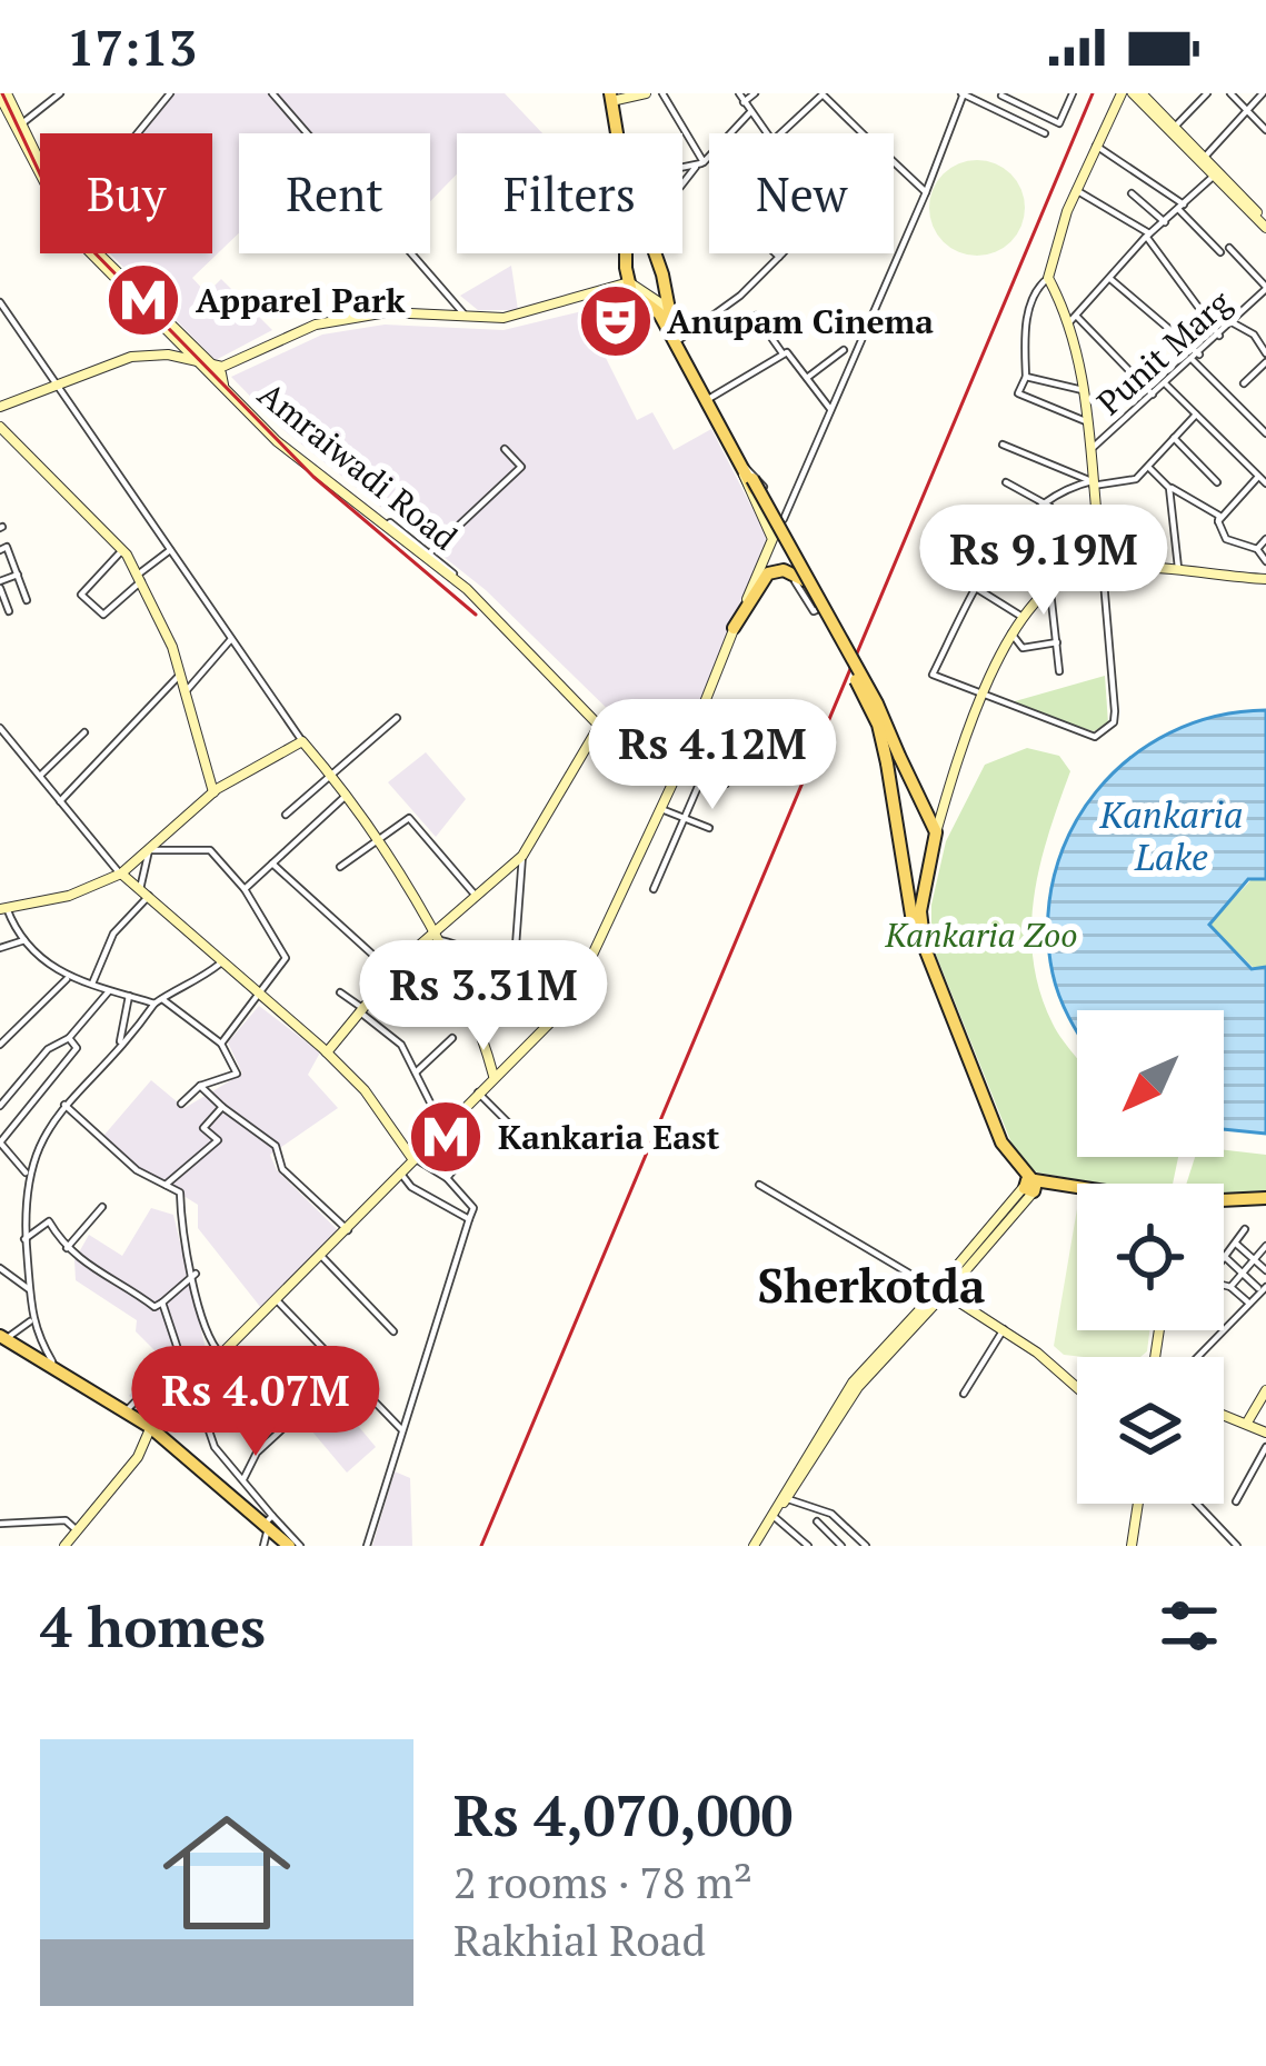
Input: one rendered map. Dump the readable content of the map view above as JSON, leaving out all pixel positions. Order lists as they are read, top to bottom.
{
  "streets": {
    "main road": ["Amraiwadi Road"],
    "street": ["Punit Marg"]
  },
  "districts": ["Sherkotda"],
  "water": ["Kankaria Lake"],
  "parks": ["Kankaria Zoo"],
  "places": {
    "metro station": ["Apparel Park", "Kankaria East"],
    "theatre": ["Anupam Cinema"]
  },
  "north": "bottom left",
  "page": {
    "status": "17:13",
    "chip": [
      "Buy",
      "Rent",
      "Filters",
      "New"
    ],
    "price": [
      "Rs 9.19M",
      "Rs 4.12M",
      "Rs 3.31M",
      "Rs 4.07M"
    ],
    "heading": "4 homes",
    "list": [
      {
        "name": "Rs 4,070,000",
        "note": "2 rooms · 78 m² · Rakhial Road"
      }
    ]
  }
}
